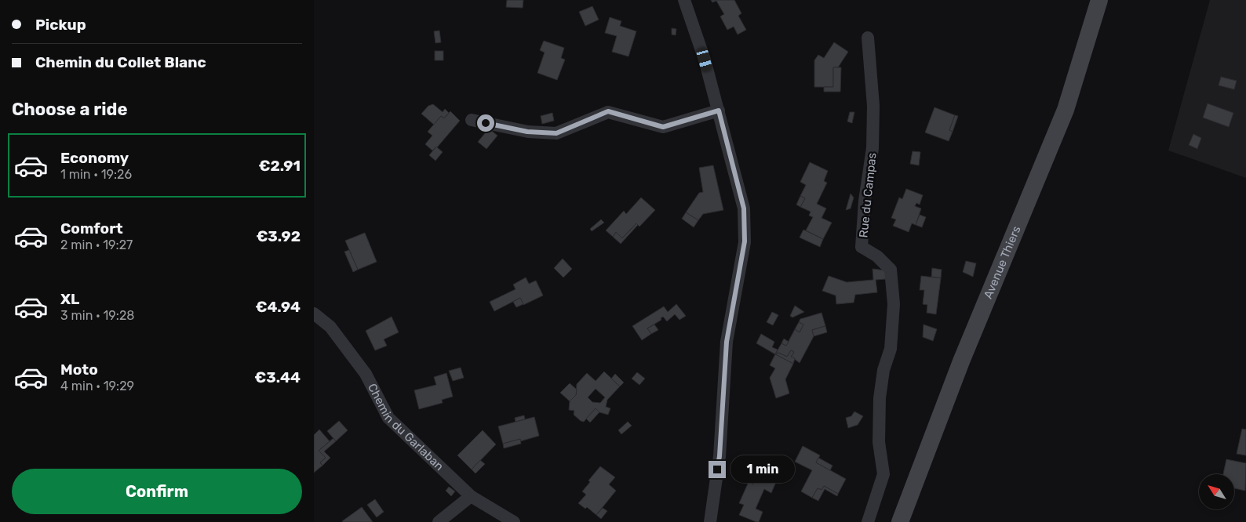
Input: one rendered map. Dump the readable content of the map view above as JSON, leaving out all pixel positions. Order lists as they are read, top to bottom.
{
  "streets": {
    "main road": ["Avenue Thiers"],
    "street": ["Rue du Campas", "Chemin du Garlaban"]
  },
  "north": "top left",
  "page": {
    "banner": ["Pickup", "Chemin du Collet Blanc"],
    "heading": "Choose a ride",
    "list": [
      {
        "name": "Economy",
        "note": "1 min · 19:26",
        "value": "€2.91"
      },
      {
        "name": "Comfort",
        "note": "2 min · 19:27",
        "value": "€3.92"
      },
      {
        "name": "XL",
        "note": "3 min · 19:28",
        "value": "€4.94"
      },
      {
        "name": "Moto",
        "note": "4 min · 19:29",
        "value": "€3.44"
      }
    ],
    "bubble": "1 min",
    "buttons": "Confirm"
  }
}
